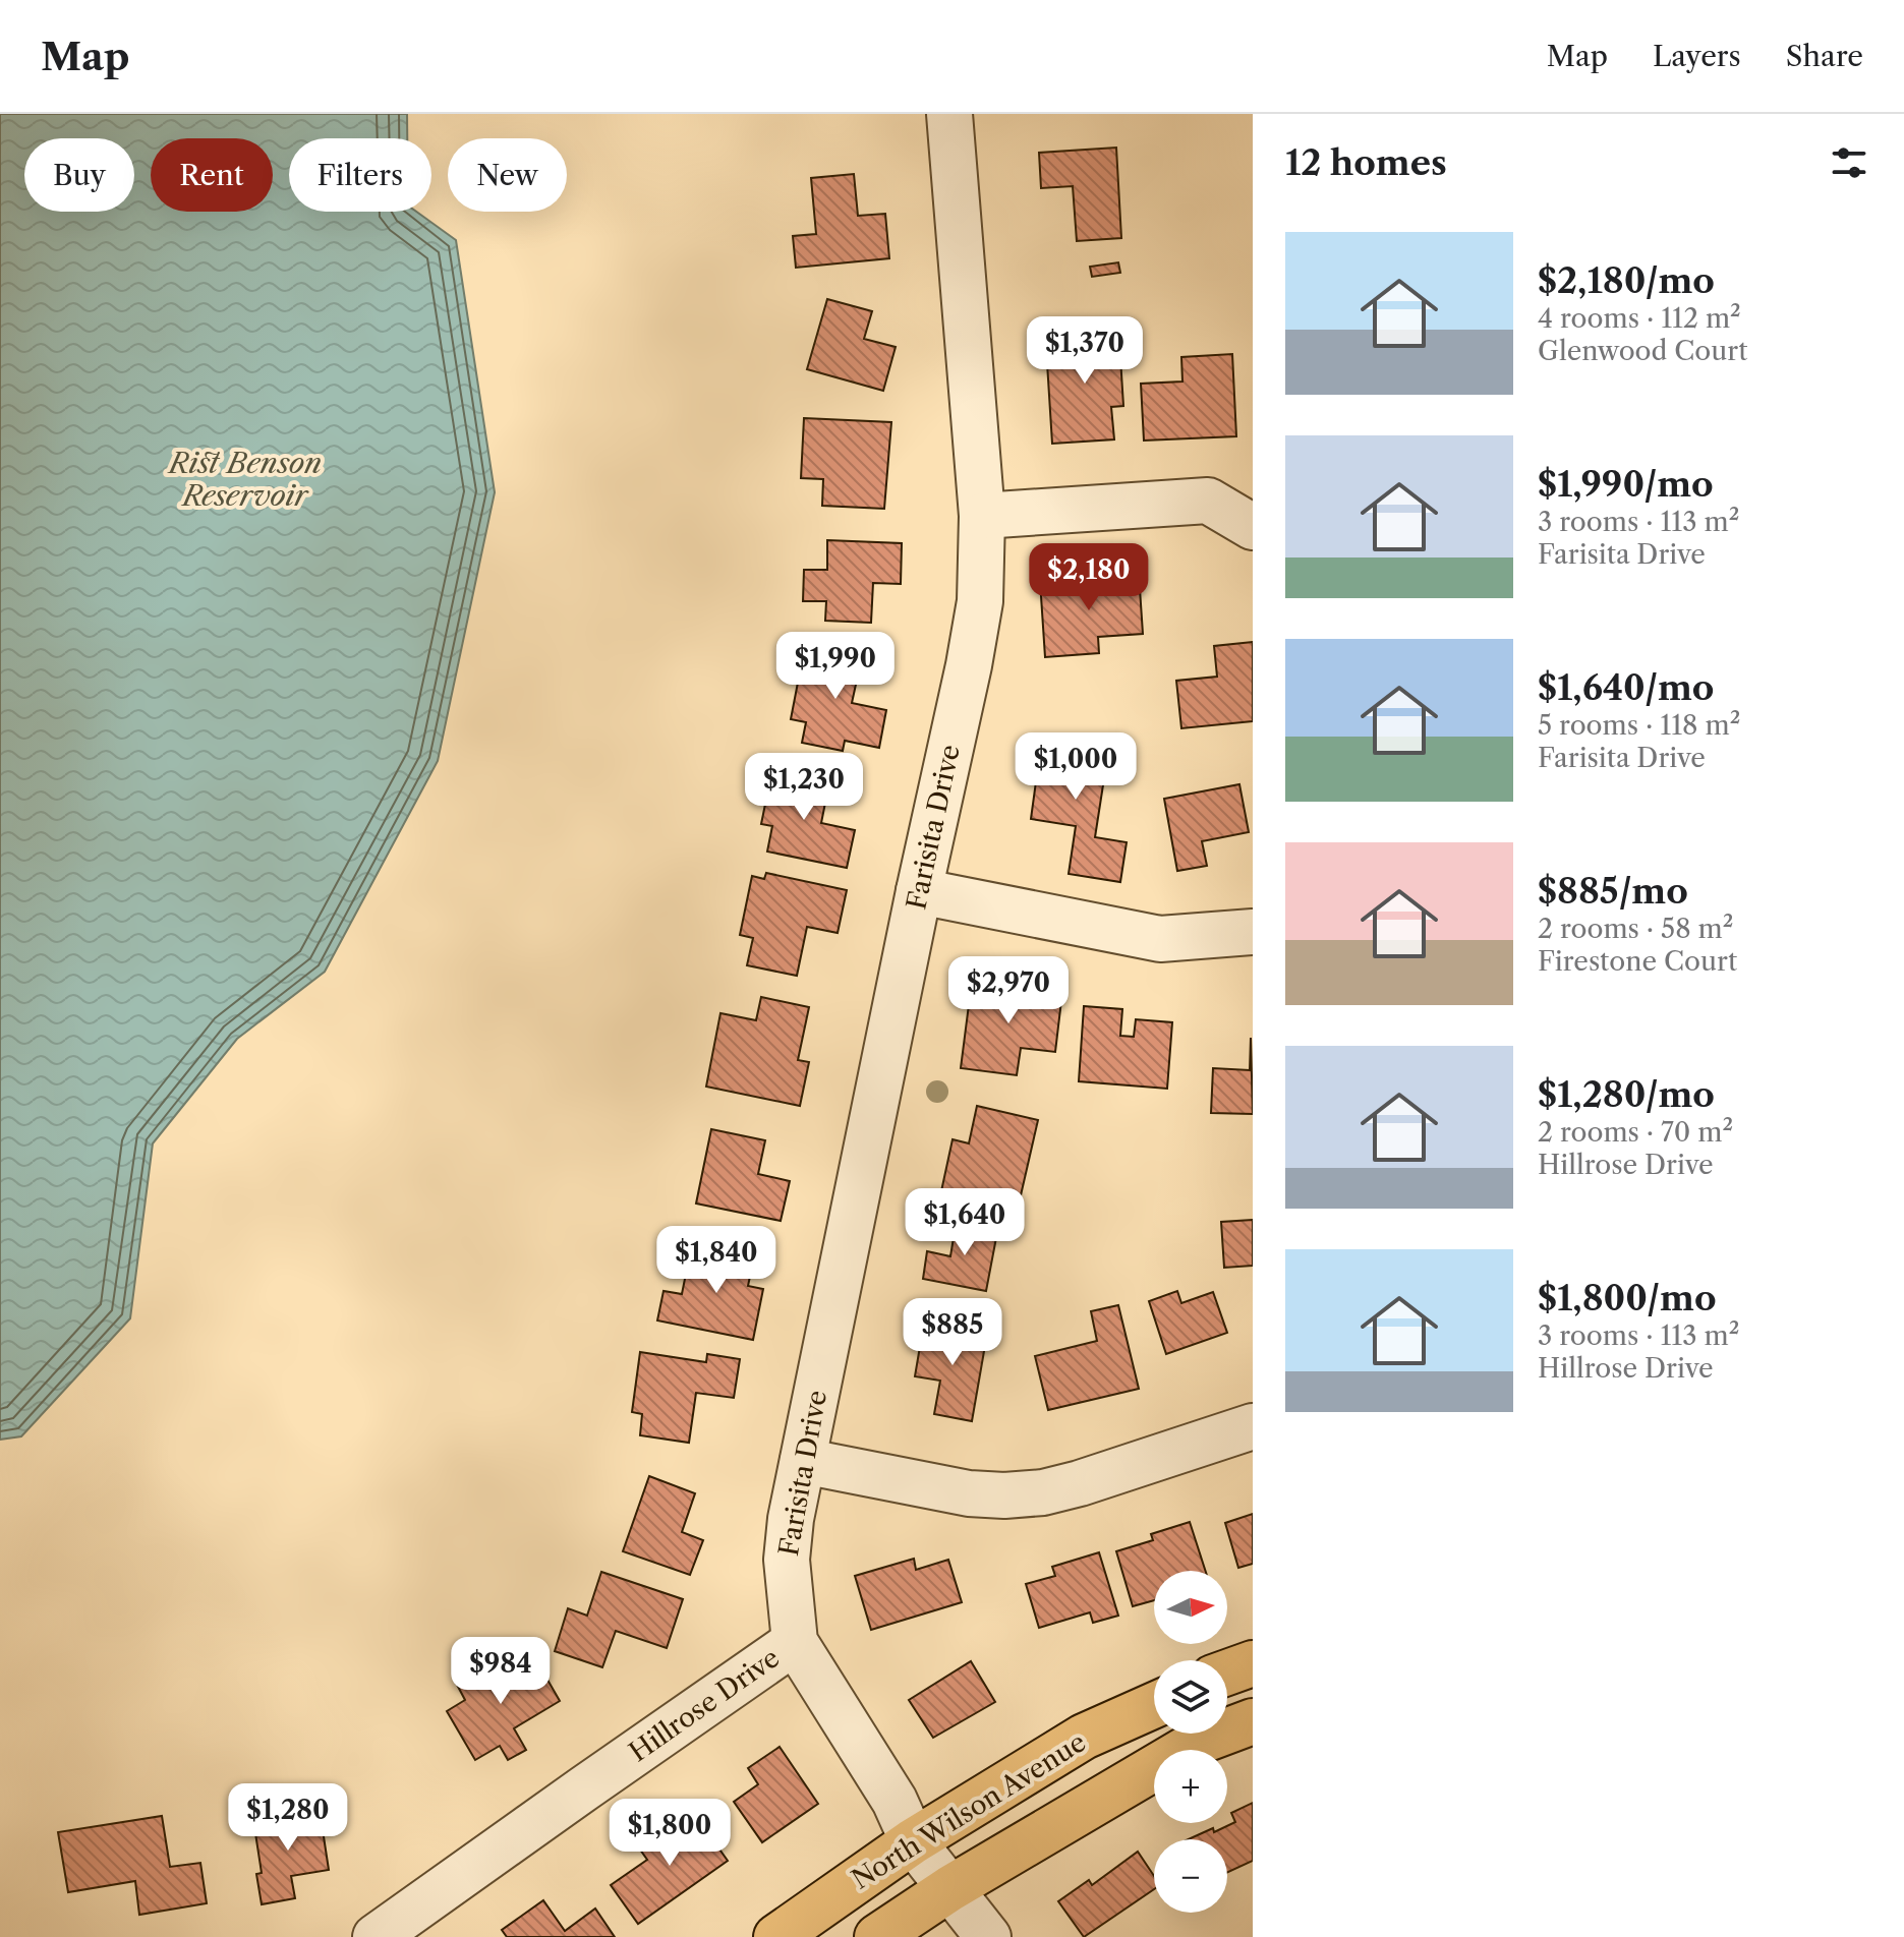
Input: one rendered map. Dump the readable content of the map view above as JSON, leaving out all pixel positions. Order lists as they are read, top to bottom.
{
  "streets": {
    "main road": ["North Wilson Avenue"],
    "street": ["Farisita Drive", "Hillrose Drive"]
  },
  "crossings": [
    ["Farisita Drive", "Hillrose Drive"],
    ["Farisita Drive", "North Wilson Avenue"]
  ],
  "water": ["Rist Benson Reservoir"],
  "north": "right",
  "page": {
    "header": "Map",
    "nav": ["Map", "Layers", "Share"],
    "heading": "12 homes",
    "chip": [
      "Buy",
      "Rent",
      "Filters",
      "New"
    ],
    "list": [
      {
        "name": "$2,180/mo",
        "note": "4 rooms · 112 m² · Glenwood Court"
      },
      {
        "name": "$1,990/mo",
        "note": "3 rooms · 113 m² · Farisita Drive"
      },
      {
        "name": "$1,640/mo",
        "note": "5 rooms · 118 m² · Farisita Drive"
      },
      {
        "name": "$885/mo",
        "note": "2 rooms · 58 m² · Firestone Court"
      },
      {
        "name": "$1,280/mo",
        "note": "2 rooms · 70 m² · Hillrose Drive"
      },
      {
        "name": "$1,800/mo",
        "note": "3 rooms · 113 m² · Hillrose Drive"
      }
    ],
    "price": [
      "$1,370",
      "$2,180",
      "$1,990",
      "$1,000",
      "$1,230",
      "$2,970",
      "$1,640",
      "$1,840",
      "$885",
      "$984",
      "$1,280",
      "$1,800"
    ],
    "map_buttons": ["+", "−"]
  }
}
